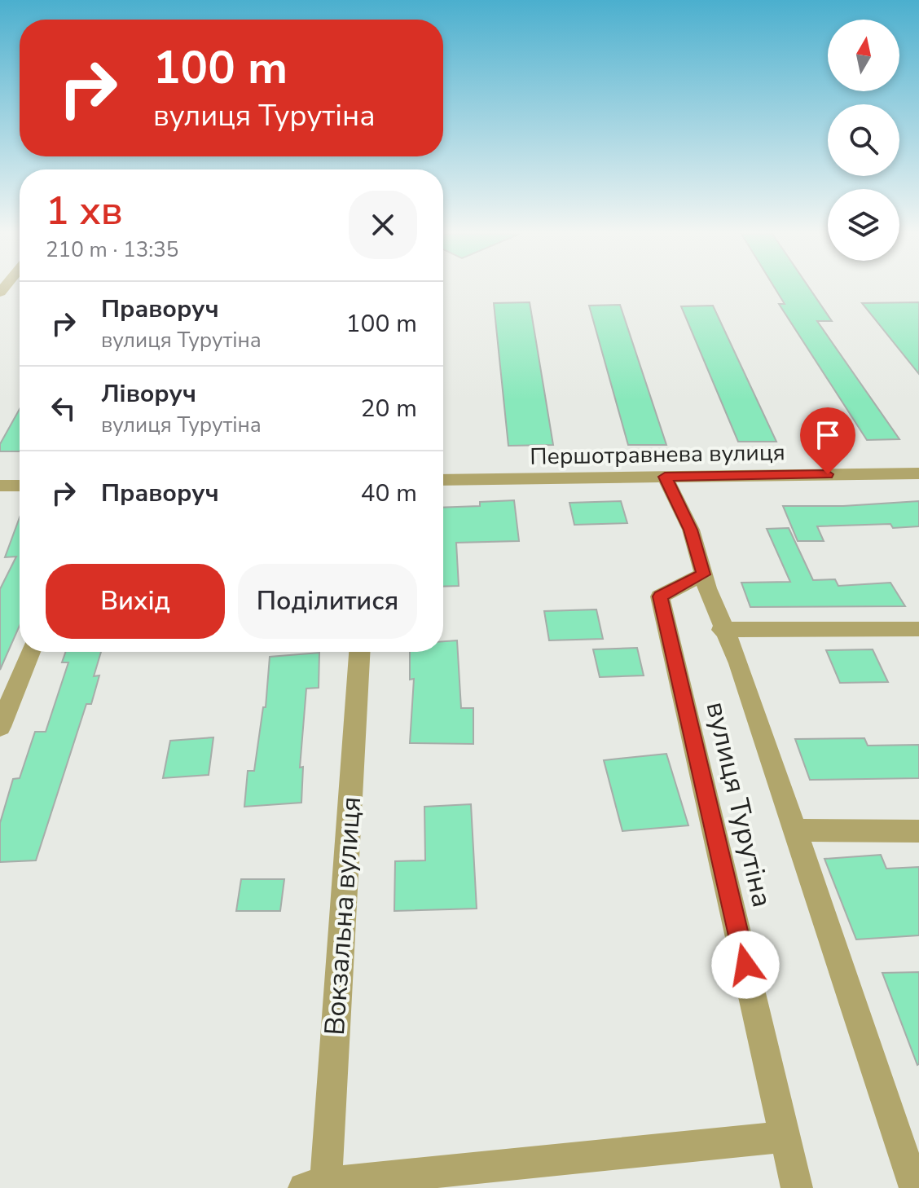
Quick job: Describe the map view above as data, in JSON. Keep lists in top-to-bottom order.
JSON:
{
  "streets": {
    "street": ["Першотравнева вулиця", "вулиця Турутіна", "Вокзальна вулиця"]
  },
  "crossings": [
    ["Першотравнева вулиця", "вулиця Турутіна"]
  ],
  "north": "top",
  "page": {
    "turn": ["100 m", "вулиця Турутіна"],
    "heading": ["1 хв", "210 m · 13:35"],
    "list": [
      {
        "name": "Праворуч",
        "note": "вулиця Турутіна",
        "value": "100 m"
      },
      {
        "name": "Ліворуч",
        "note": "вулиця Турутіна",
        "value": "20 m"
      },
      {
        "name": "Праворуч",
        "value": "40 m"
      }
    ],
    "buttons": ["Вихід", "Поділитися"]
  }
}
